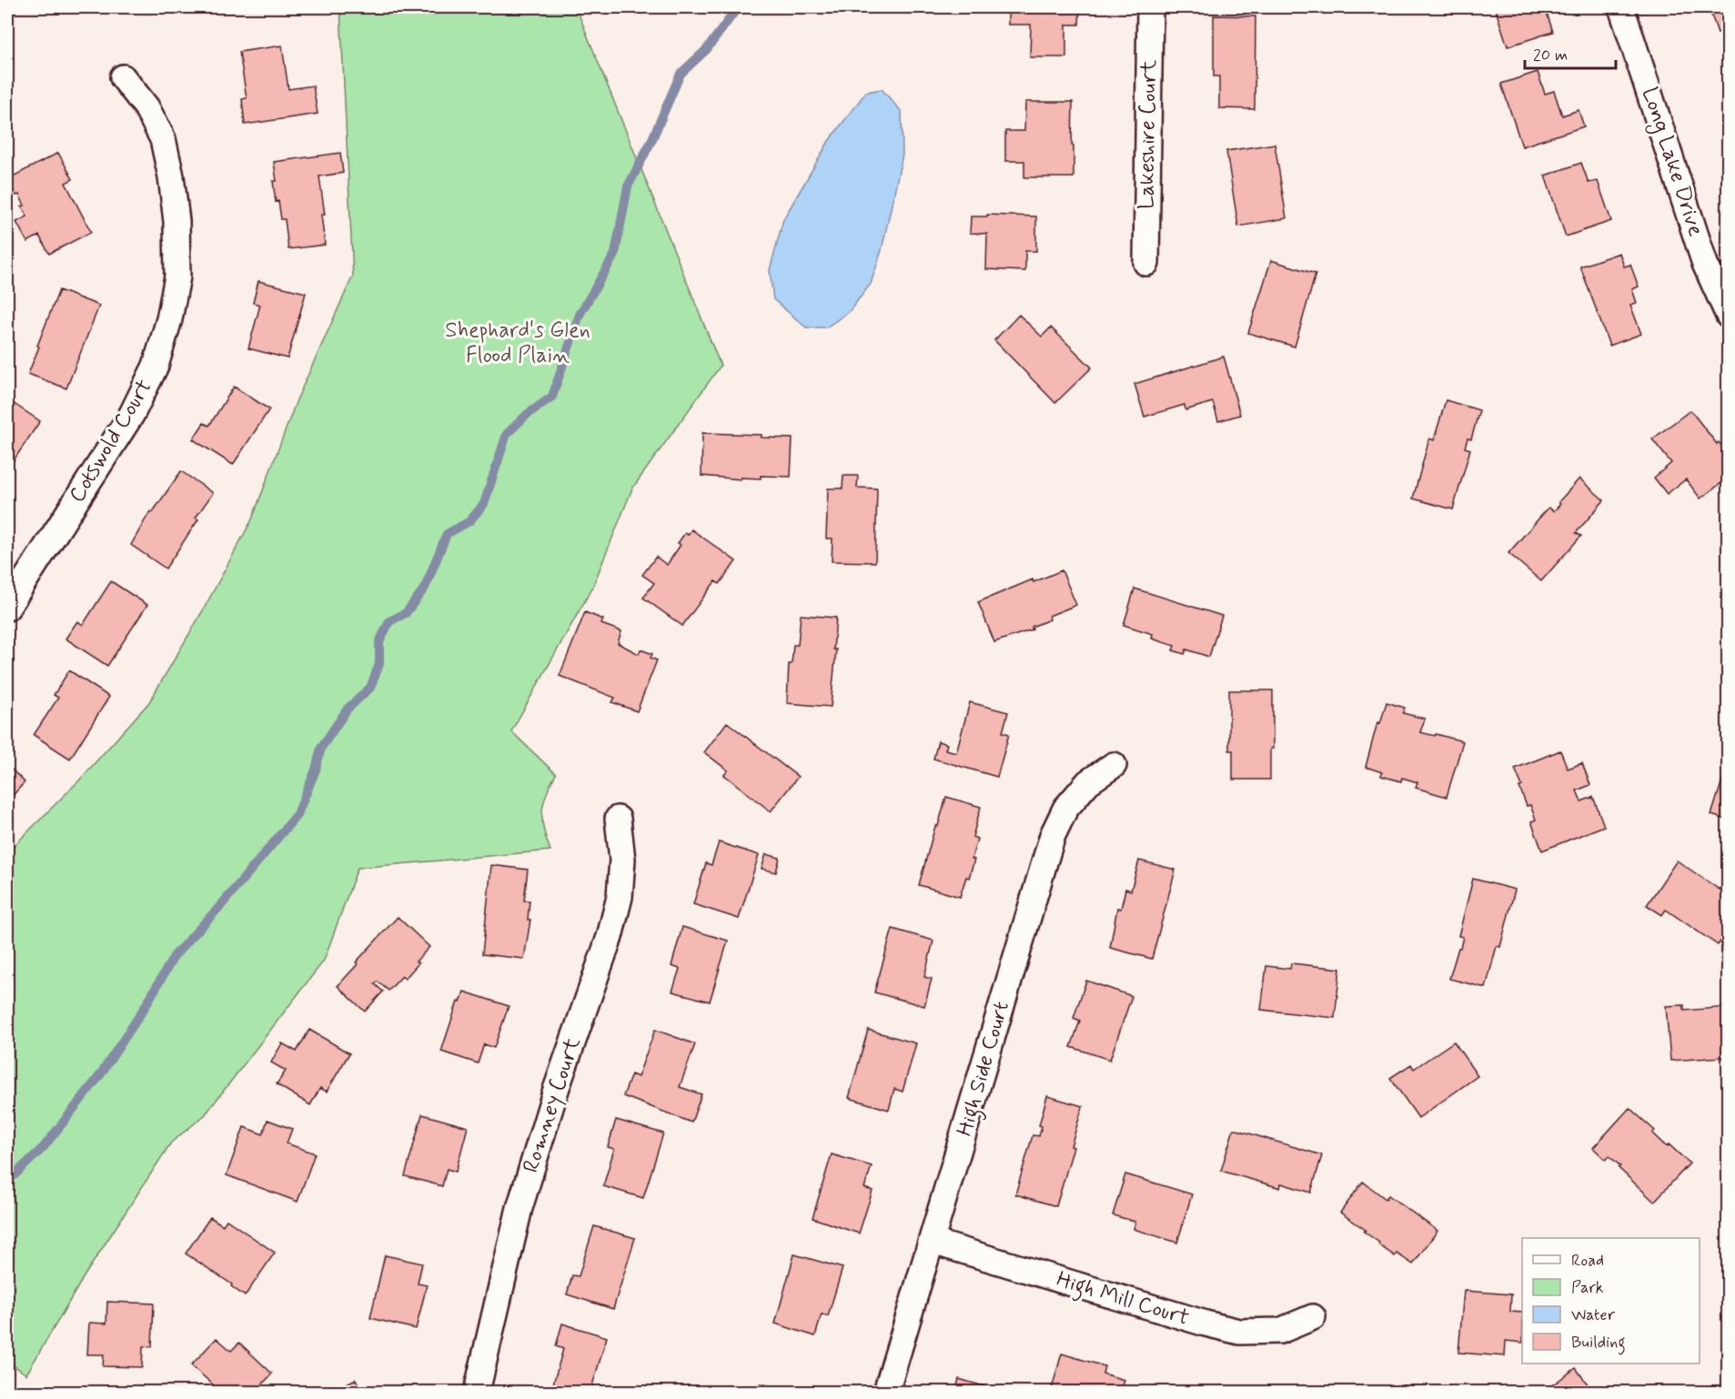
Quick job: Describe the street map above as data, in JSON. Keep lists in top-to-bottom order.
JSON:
{
  "streets": {
    "street": [
      "Lakeshire Court",
      "Long Lake Drive",
      "Cotswold Court",
      "High Side Court",
      "Romney Court",
      "High Mill Court"
    ]
  },
  "crossings": [
    ["High Side Court", "High Mill Court"]
  ],
  "parks": ["Shephard's Glen Flood Plain"],
  "legend": [
    "Road",
    "Park",
    "Water",
    "Building"
  ],
  "scale_bar": "20 m"
}
